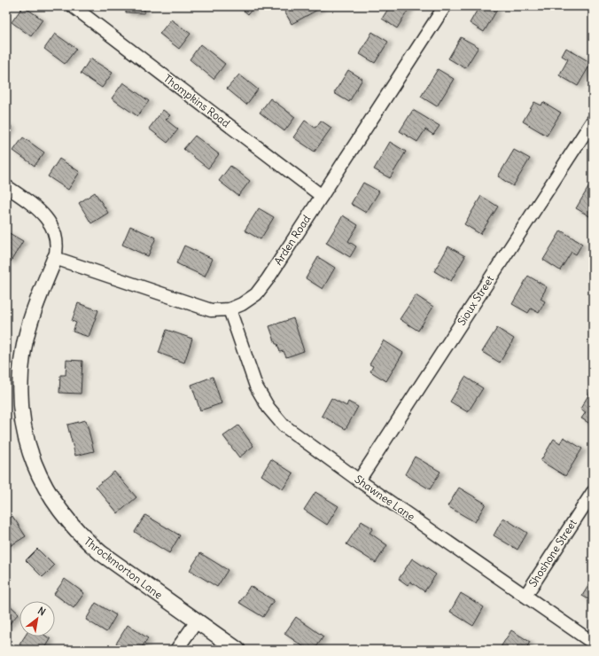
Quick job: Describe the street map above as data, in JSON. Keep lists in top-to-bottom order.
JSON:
{
  "streets": {
    "street": [
      "Thompkins Road",
      "Arden Road",
      "Sioux Street",
      "Shawnee Lane",
      "Shoshone Street",
      "Throckmorton Lane"
    ]
  },
  "crossings": [
    ["Thompkins Road", "Arden Road"],
    ["Arden Road", "Shawnee Lane"],
    ["Arden Road", "Throckmorton Lane"],
    ["Sioux Street", "Shawnee Lane"],
    ["Shawnee Lane", "Shoshone Street"]
  ],
  "north": "top right"
}
